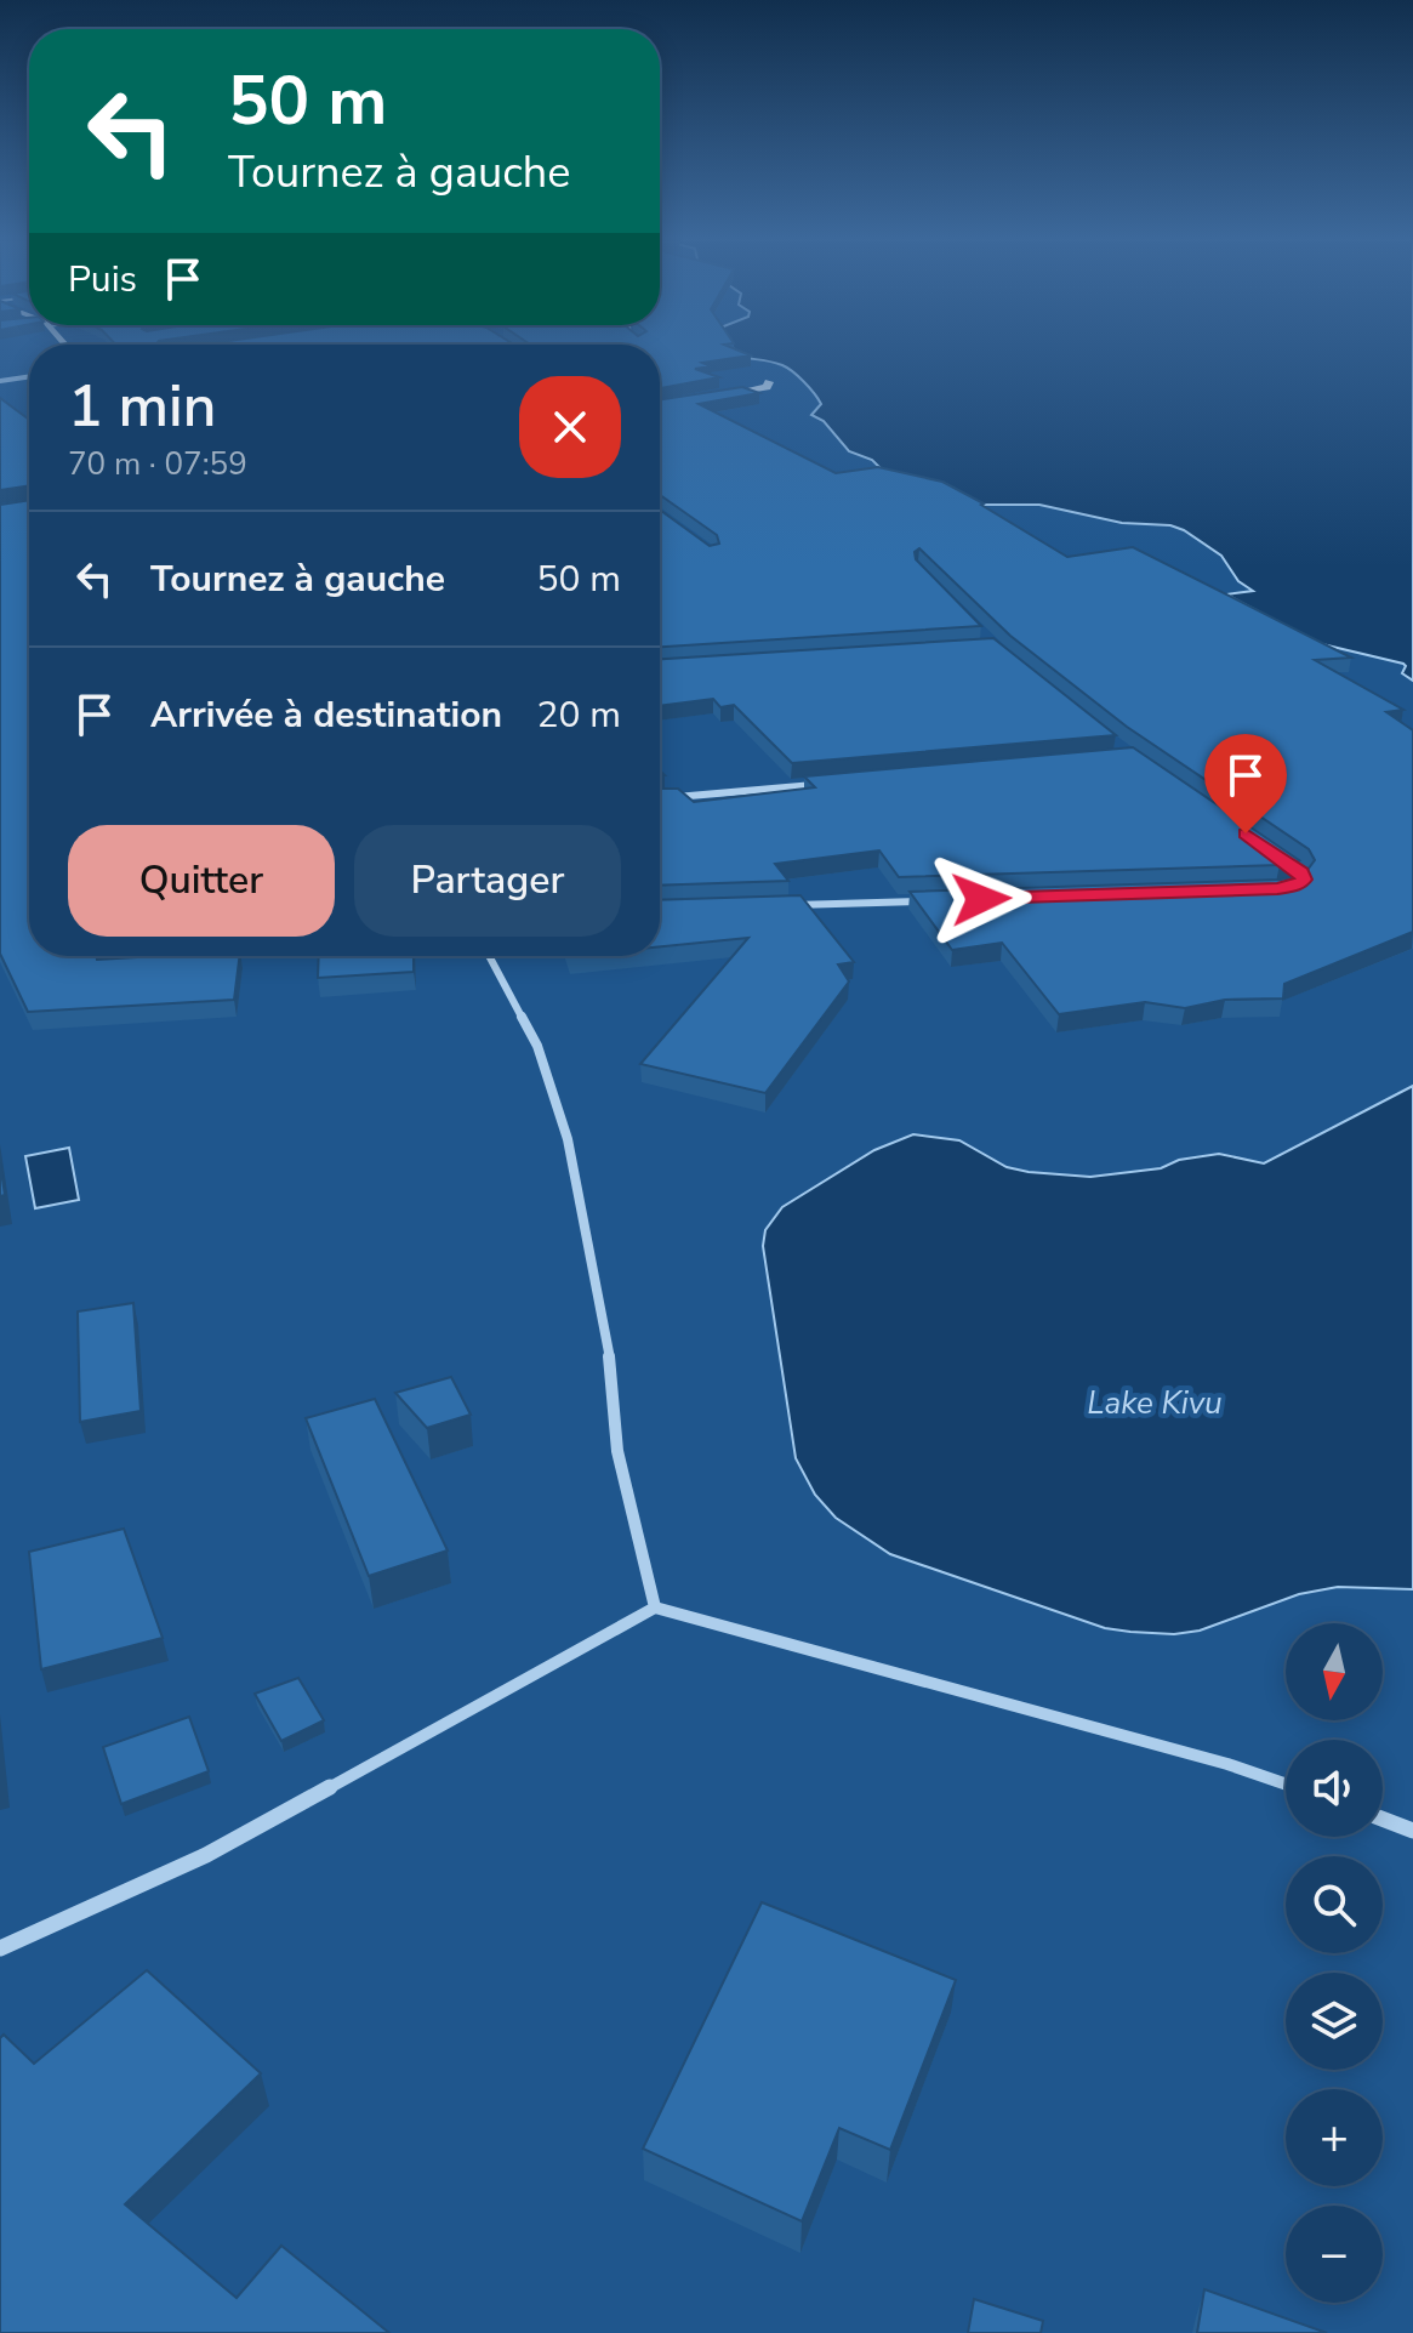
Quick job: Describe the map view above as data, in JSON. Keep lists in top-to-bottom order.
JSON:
{
  "water": ["Lake Kivu"],
  "north": "bottom",
  "page": {
    "turn": ["50 m", "Tournez à gauche"],
    "then": "Puis",
    "heading": ["1 min", "70 m · 07:59"],
    "list": [
      {
        "name": "Tournez à gauche",
        "value": "50 m"
      },
      {
        "name": "Arrivée à destination",
        "value": "20 m"
      }
    ],
    "buttons": ["Quitter", "Partager"],
    "map_buttons": ["+", "−"]
  }
}
